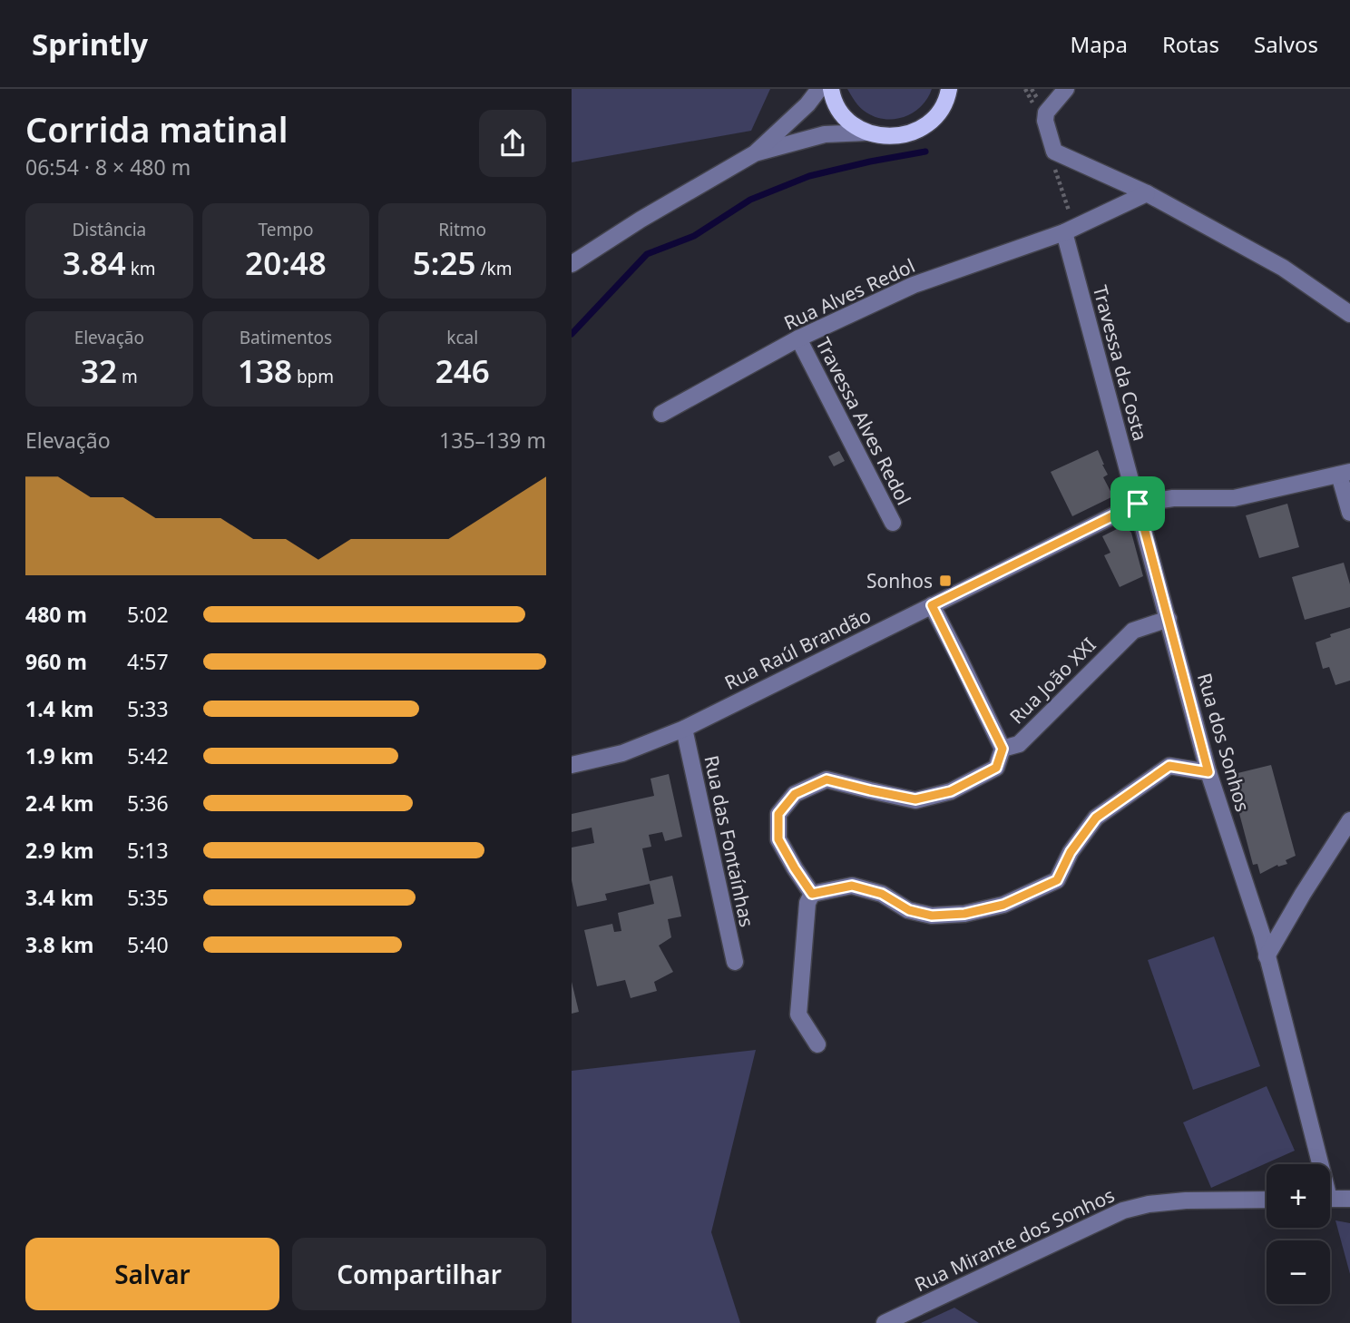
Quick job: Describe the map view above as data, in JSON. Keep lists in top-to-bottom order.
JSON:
{
  "streets": {
    "street": [
      "Rua Alves Redol",
      "Travessa da Costa",
      "Travessa Alves Redol",
      "Rua Raúl Brandão",
      "Rua João XXI",
      "Rua dos Sonhos",
      "Rua das Fontaínhas",
      "Rua Mirante dos Sonhos"
    ]
  },
  "crossings": [
    ["Rua Alves Redol", "Travessa da Costa"],
    ["Rua Alves Redol", "Travessa Alves Redol"],
    ["Travessa da Costa", "Rua Raúl Brandão"],
    ["Travessa da Costa", "Rua dos Sonhos"],
    ["Rua Raúl Brandão", "Rua dos Sonhos"],
    ["Rua Raúl Brandão", "Rua das Fontaínhas"],
    ["Rua João XXI", "Rua dos Sonhos"]
  ],
  "places": {
    "transit": ["Sonhos"]
  },
  "page": {
    "header": "Sprintly",
    "nav": ["Mapa", "Rotas", "Salvos"],
    "heading": ["Corrida matinal", "06:54 · 8 × 480 m"],
    "stats": [
      ["Distância", "3.84 km"],
      ["Tempo", "20:48"],
      ["Ritmo", "5:25 /km"],
      ["Elevação", "32 m"],
      ["Batimentos", "138 bpm"],
      ["kcal", "246"]
    ],
    "chart": ["Elevação", "135–139 m"],
    "list": [
      {
        "name": "480 m",
        "note": "5:02"
      },
      {
        "name": "960 m",
        "note": "4:57"
      },
      {
        "name": "1.4 km",
        "note": "5:33"
      },
      {
        "name": "1.9 km",
        "note": "5:42"
      },
      {
        "name": "2.4 km",
        "note": "5:36"
      },
      {
        "name": "2.9 km",
        "note": "5:13"
      },
      {
        "name": "3.4 km",
        "note": "5:35"
      },
      {
        "name": "3.8 km",
        "note": "5:40"
      }
    ],
    "map_buttons": ["+", "−"],
    "buttons": ["Salvar", "Compartilhar"]
  }
}
